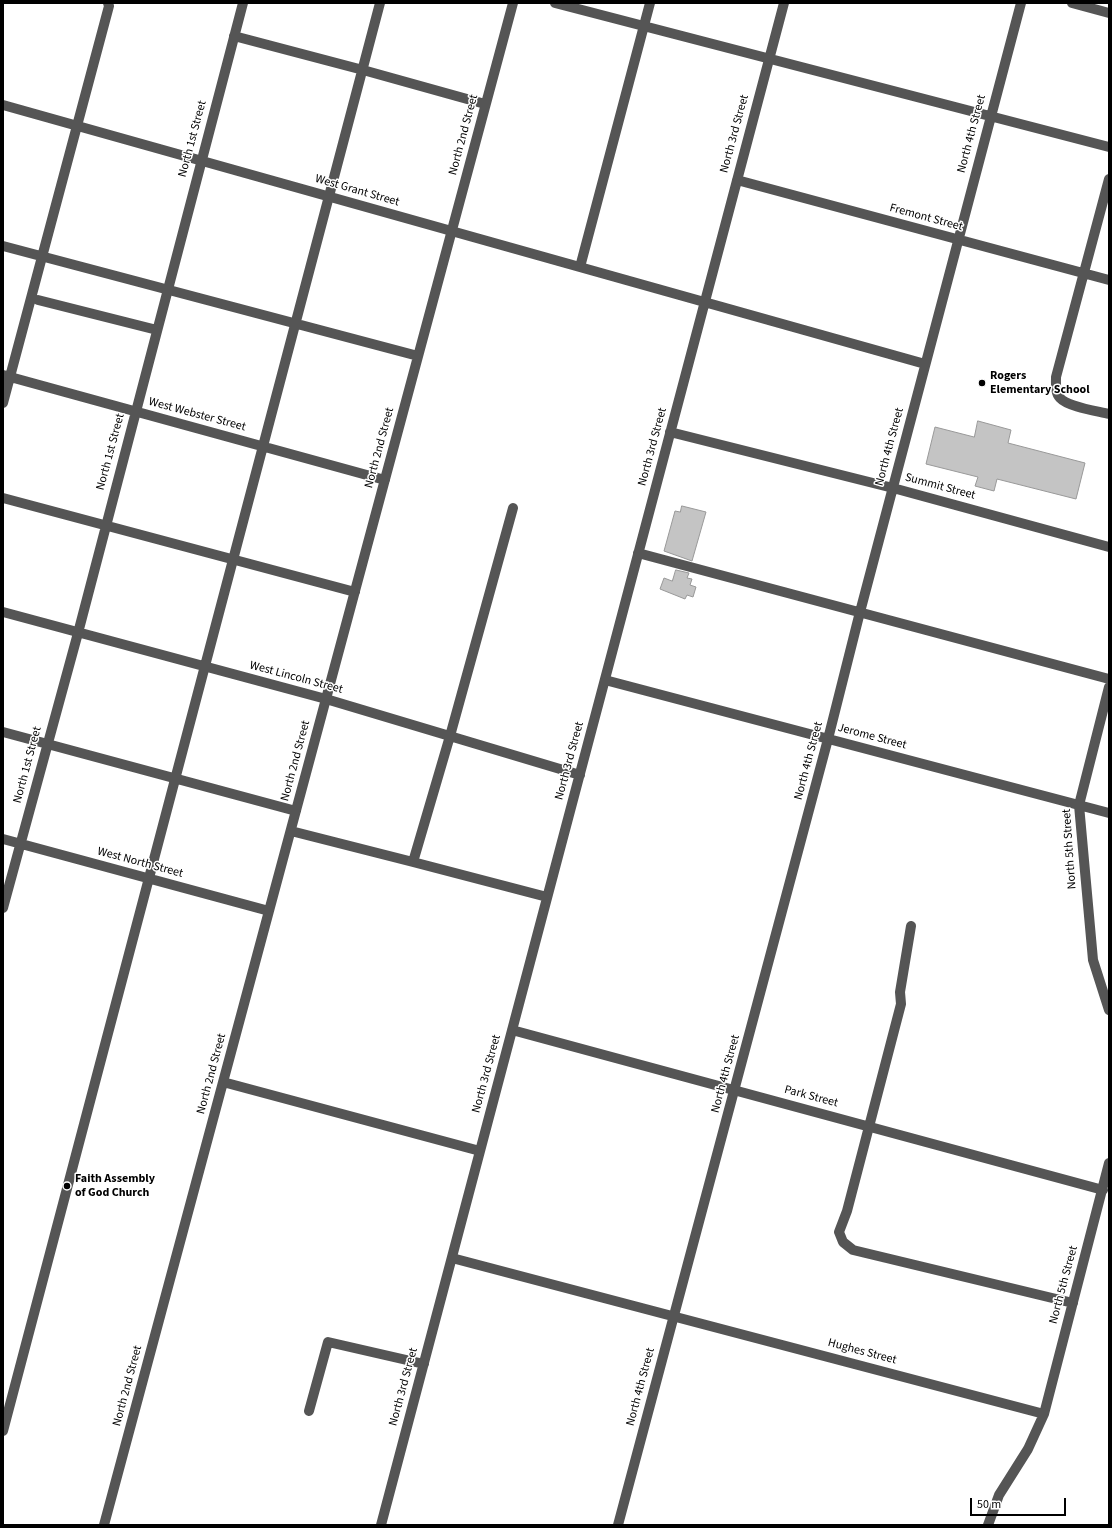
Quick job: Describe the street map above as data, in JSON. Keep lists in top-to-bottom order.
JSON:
{
  "streets": {
    "street": [
      "North 3rd Street",
      "North 4th Street",
      "North 2nd Street",
      "North 1st Street",
      "West Grant Street",
      "Fremont Street",
      "West Webster Street",
      "Summit Street",
      "West Lincoln Street",
      "Jerome Street",
      "North 5th Street",
      "West North Street",
      "Park Street",
      "Hughes Street"
    ]
  },
  "crossings": [
    ["North 3rd Street", "West Grant Street"],
    ["North 3rd Street", "Fremont Street"],
    ["North 3rd Street", "Summit Street"],
    ["North 3rd Street", "West Lincoln Street"],
    ["North 3rd Street", "Jerome Street"],
    ["North 3rd Street", "Park Street"],
    ["North 3rd Street", "Hughes Street"],
    ["North 4th Street", "West Grant Street"],
    ["North 4th Street", "Fremont Street"],
    ["North 4th Street", "Summit Street"],
    ["North 4th Street", "Jerome Street"],
    ["North 4th Street", "Park Street"],
    ["North 4th Street", "Hughes Street"],
    ["North 2nd Street", "West Grant Street"],
    ["North 2nd Street", "West Webster Street"],
    ["North 2nd Street", "West Lincoln Street"],
    ["North 2nd Street", "West North Street"],
    ["North 1st Street", "West Grant Street"],
    ["North 1st Street", "West Webster Street"],
    ["North 1st Street", "West Lincoln Street"],
    ["North 1st Street", "West North Street"],
    ["Jerome Street", "North 5th Street"],
    ["North 5th Street", "Park Street"],
    ["North 5th Street", "Hughes Street"]
  ],
  "places": ["Rogers Elementary School", "Faith Assembly of God Church"],
  "scale_bar": "50 m"
}
